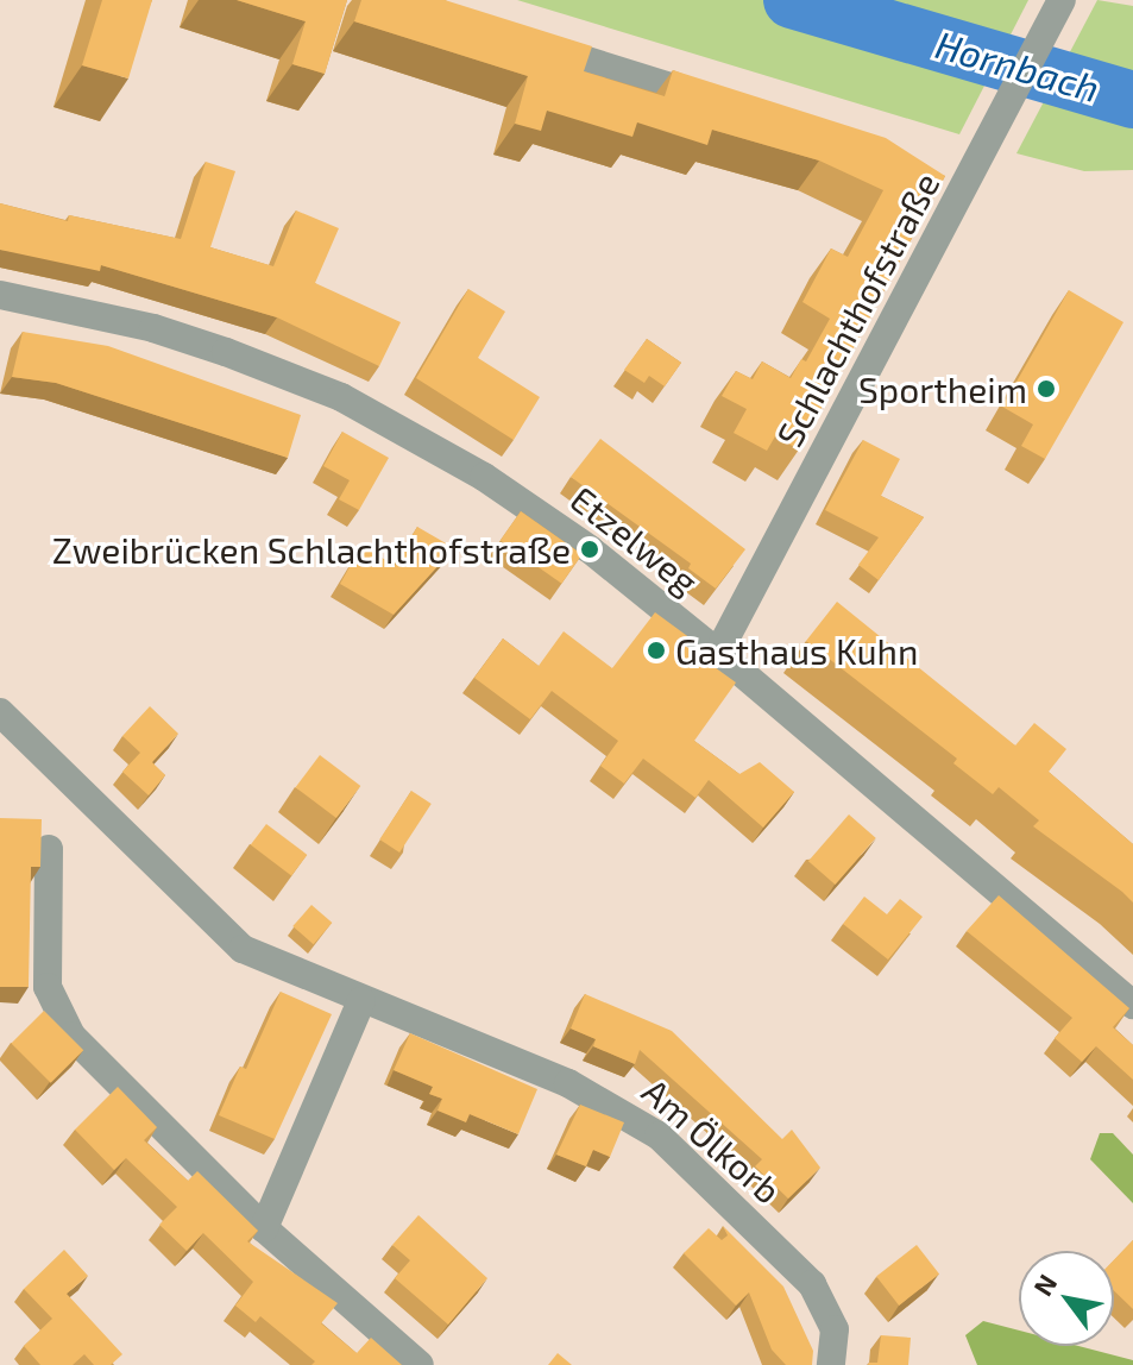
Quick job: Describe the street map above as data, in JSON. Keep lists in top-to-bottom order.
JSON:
{
  "streets": {
    "street": ["Schlachthofstraße", "Etzelweg", "Am Ölkorb"]
  },
  "crossings": [
    ["Schlachthofstraße", "Etzelweg"]
  ],
  "water": ["Hornbach"],
  "places": ["Sportheim", "Zweibrücken Schlachthofstraße", "Gasthaus Kuhn"],
  "north": "top left"
}
